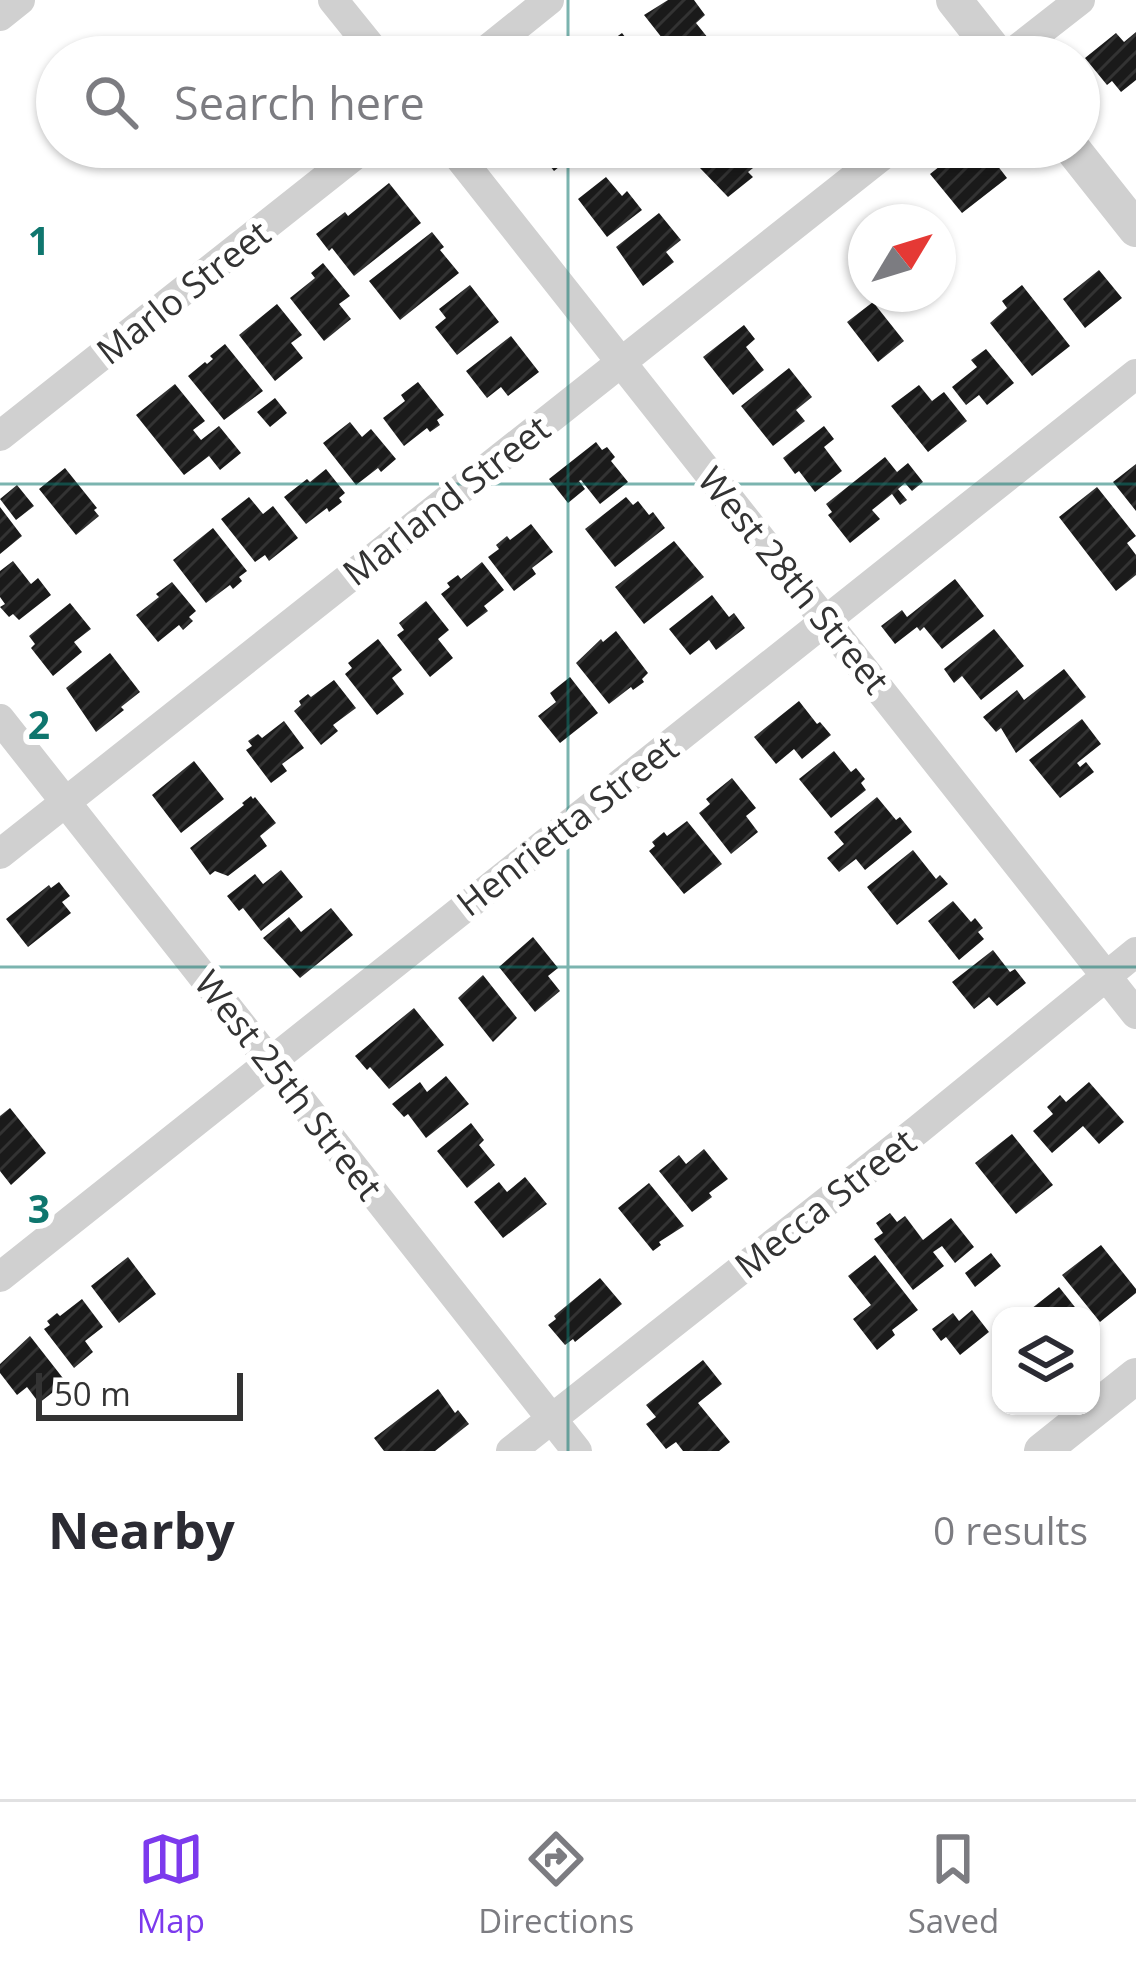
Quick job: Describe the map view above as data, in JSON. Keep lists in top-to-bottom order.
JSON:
{
  "streets": {
    "street": [
      "Marlo Street",
      "Marland Street",
      "West 28th Street",
      "Henrietta Street",
      "West 25th Street",
      "Mecca Street"
    ]
  },
  "crossings": [
    ["Marland Street", "West 28th Street"],
    ["Marland Street", "West 25th Street"],
    ["West 28th Street", "Henrietta Street"],
    ["West 28th Street", "Mecca Street"],
    ["Henrietta Street", "West 25th Street"],
    ["West 25th Street", "Mecca Street"]
  ],
  "scale_bar": "50 m",
  "north": "top right",
  "page": {
    "search": "Search here",
    "scale": "50 m",
    "heading": ["Nearby", "0 results"],
    "nav": ["Map", "Directions", "Saved"]
  },
  "grid": {
    "rows": ["1", "2", "3"]
  }
}
